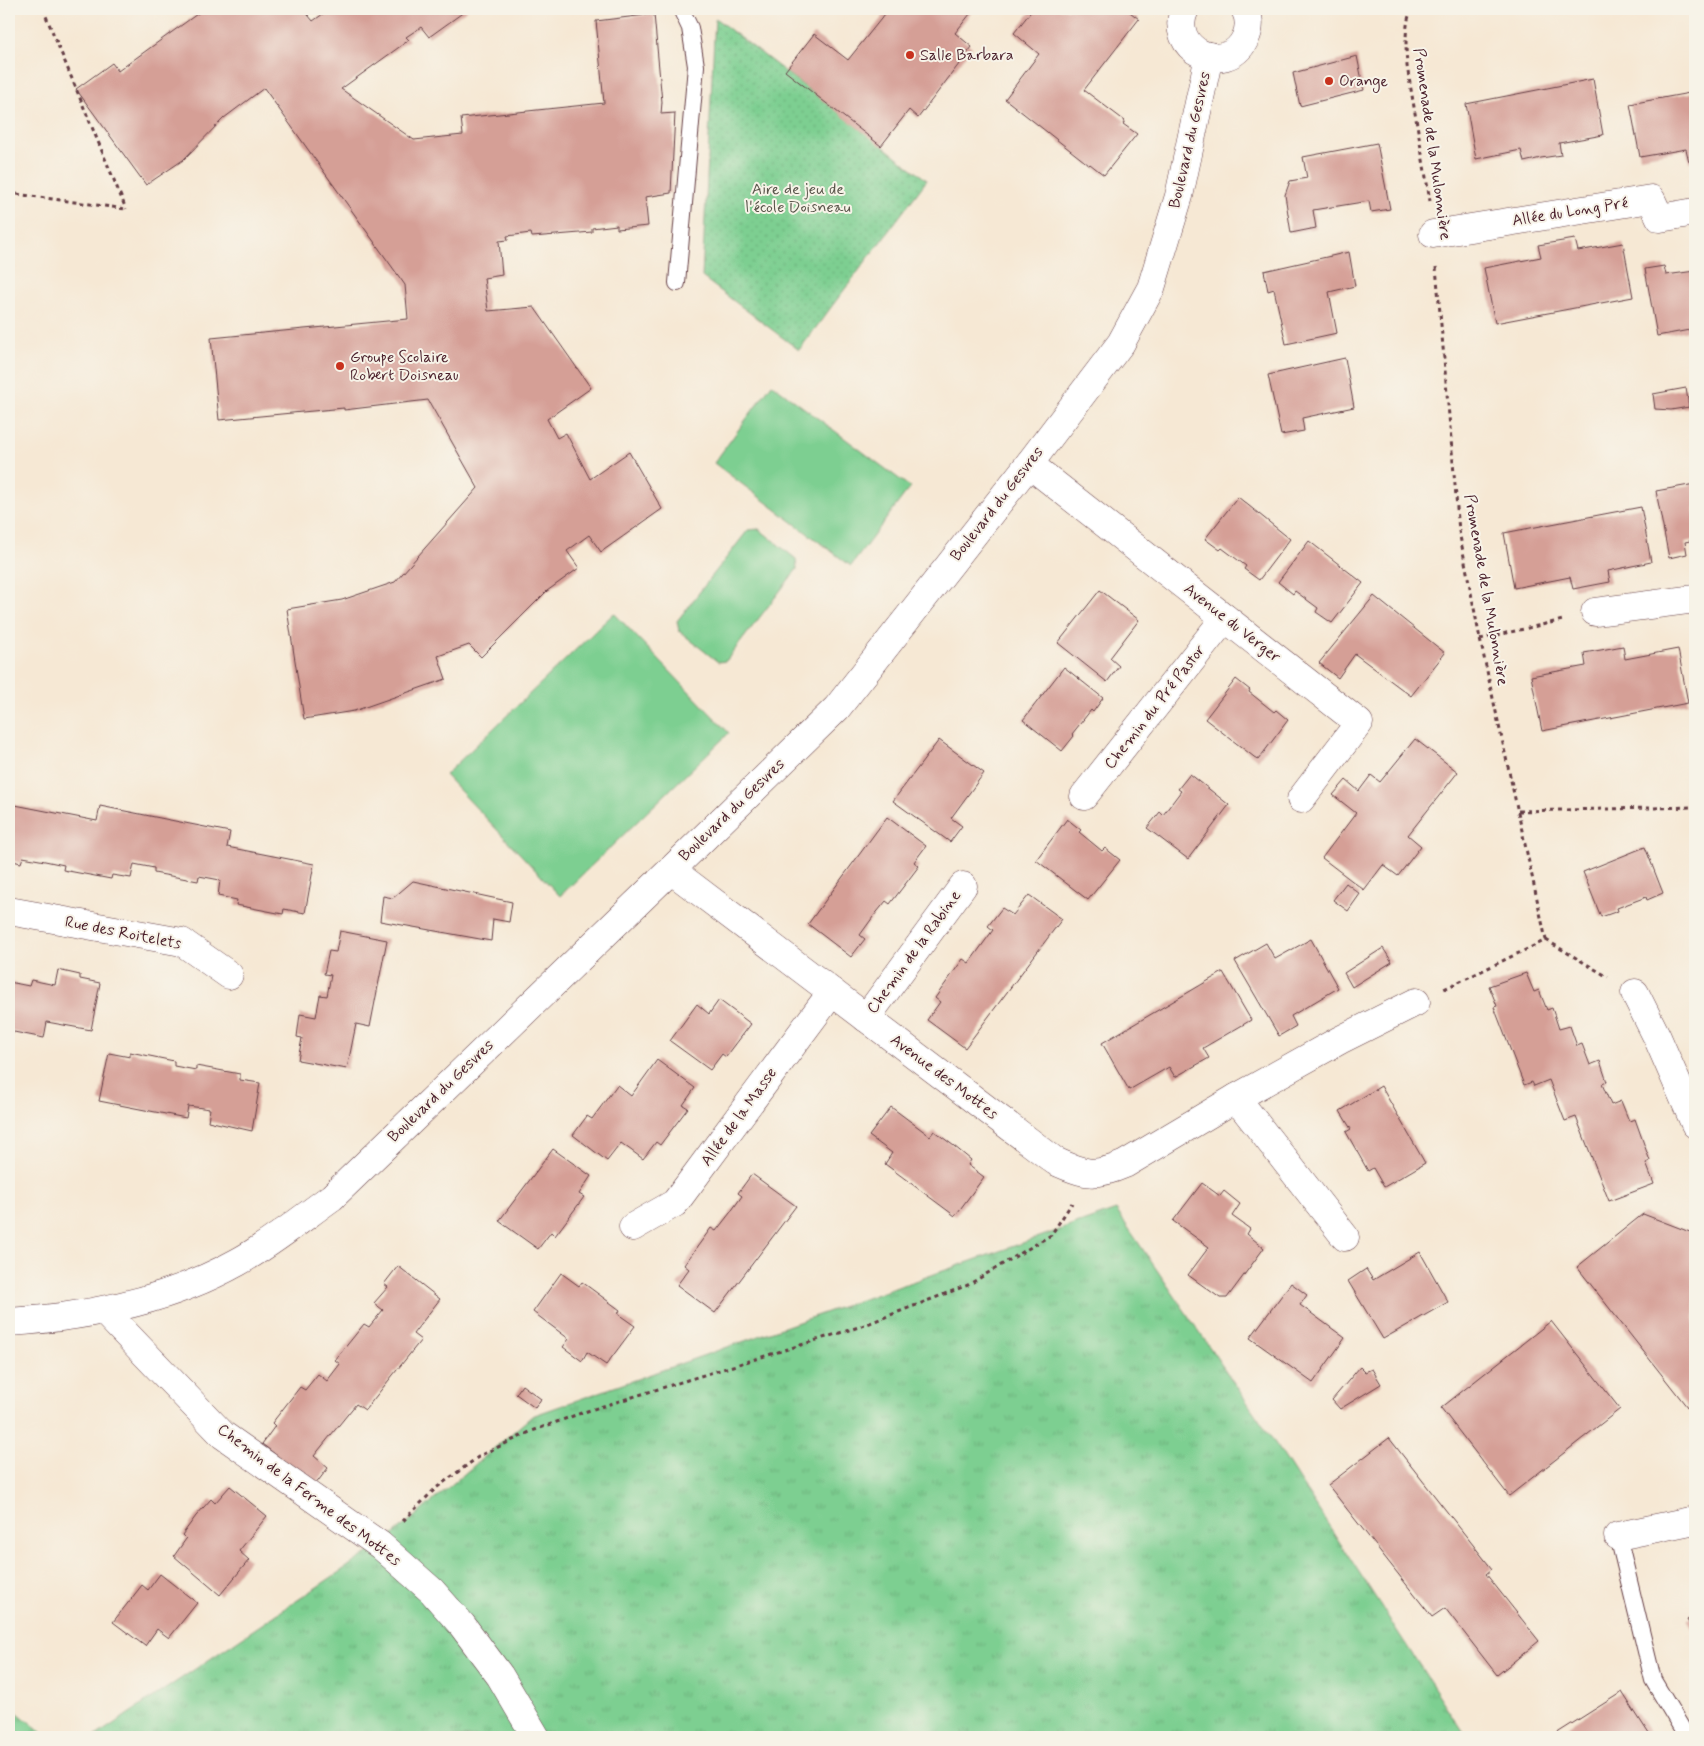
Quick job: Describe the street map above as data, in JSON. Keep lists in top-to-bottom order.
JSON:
{
  "streets": {
    "street": [
      "Boulevard du Gesvres",
      "Allée du Long Pré",
      "Avenue du Verger",
      "Chemin du Pré Pastor",
      "Rue des Roitelets",
      "Chemin de la Rabine",
      "Avenue des Mottes",
      "Allée de la Masse",
      "Chemin de la Ferme des Mottes"
    ],
    "path": ["Promenade de la Mulonnière"]
  },
  "crossings": [
    ["Boulevard du Gesvres", "Avenue du Verger"],
    ["Boulevard du Gesvres", "Avenue des Mottes"],
    ["Boulevard du Gesvres", "Chemin de la Ferme des Mottes"],
    ["Promenade de la Mulonnière", "Allée du Long Pré"],
    ["Avenue du Verger", "Chemin du Pré Pastor"],
    ["Chemin de la Rabine", "Avenue des Mottes"],
    ["Avenue des Mottes", "Allée de la Masse"]
  ],
  "parks": ["Aire de jeu de l'école Doisneau"],
  "places": ["Salle Barbara", "Orange", "Groupe Scolaire Robert Doisneau"]
}
